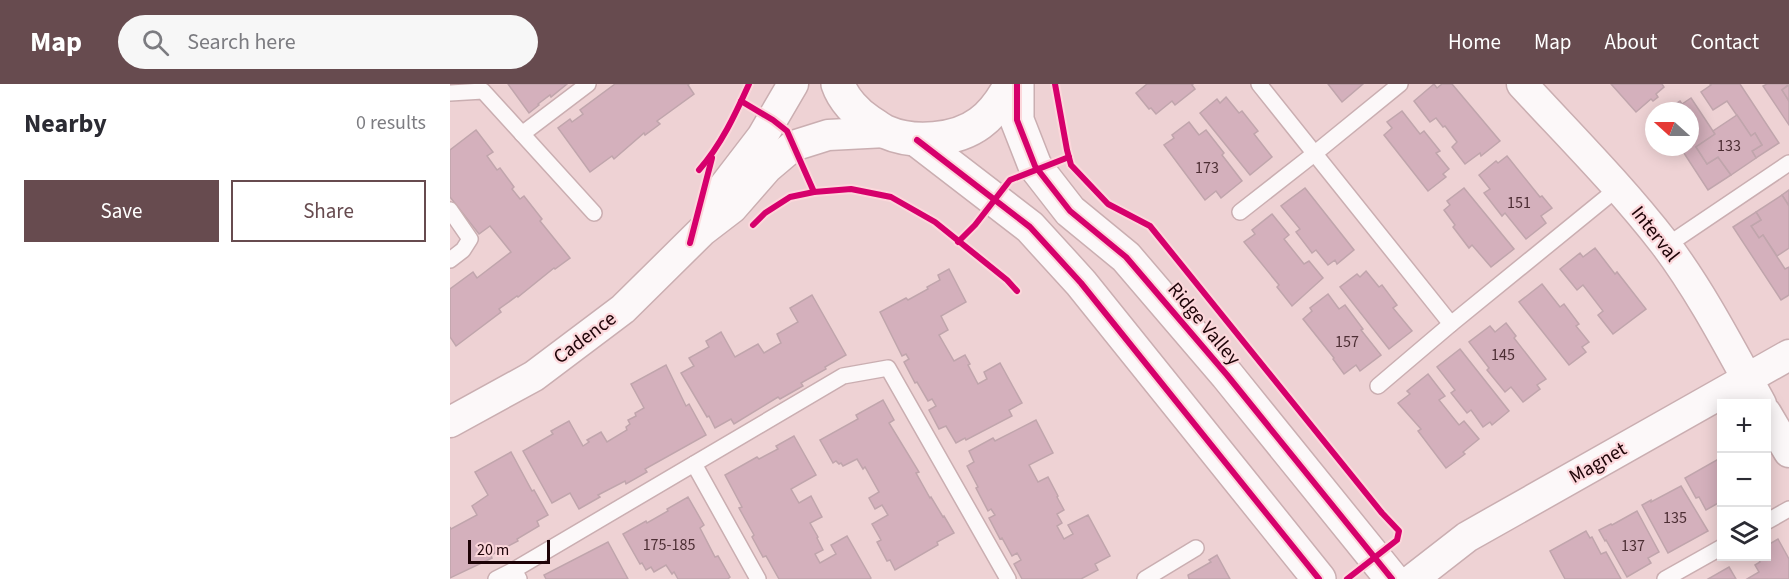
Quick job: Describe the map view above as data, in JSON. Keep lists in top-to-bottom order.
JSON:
{
  "streets": {
    "main road": ["Ridge Valley"],
    "street": ["Interval", "Cadence", "Magnet"]
  },
  "crossings": [
    ["Interval", "Magnet"]
  ],
  "house_numbers": [
    "133",
    "173",
    "151",
    "157",
    "145",
    "135",
    "175-185",
    "137"
  ],
  "scale_bar": "20 m",
  "north": "left",
  "page": {
    "header": "Map",
    "search": "Search here",
    "nav": [
      "Home",
      "Map",
      "About",
      "Contact"
    ],
    "heading": ["Nearby", "0 results"],
    "buttons": ["Save", "Share"],
    "map_buttons": ["+", "−"],
    "scale": "20 m"
  }
}
